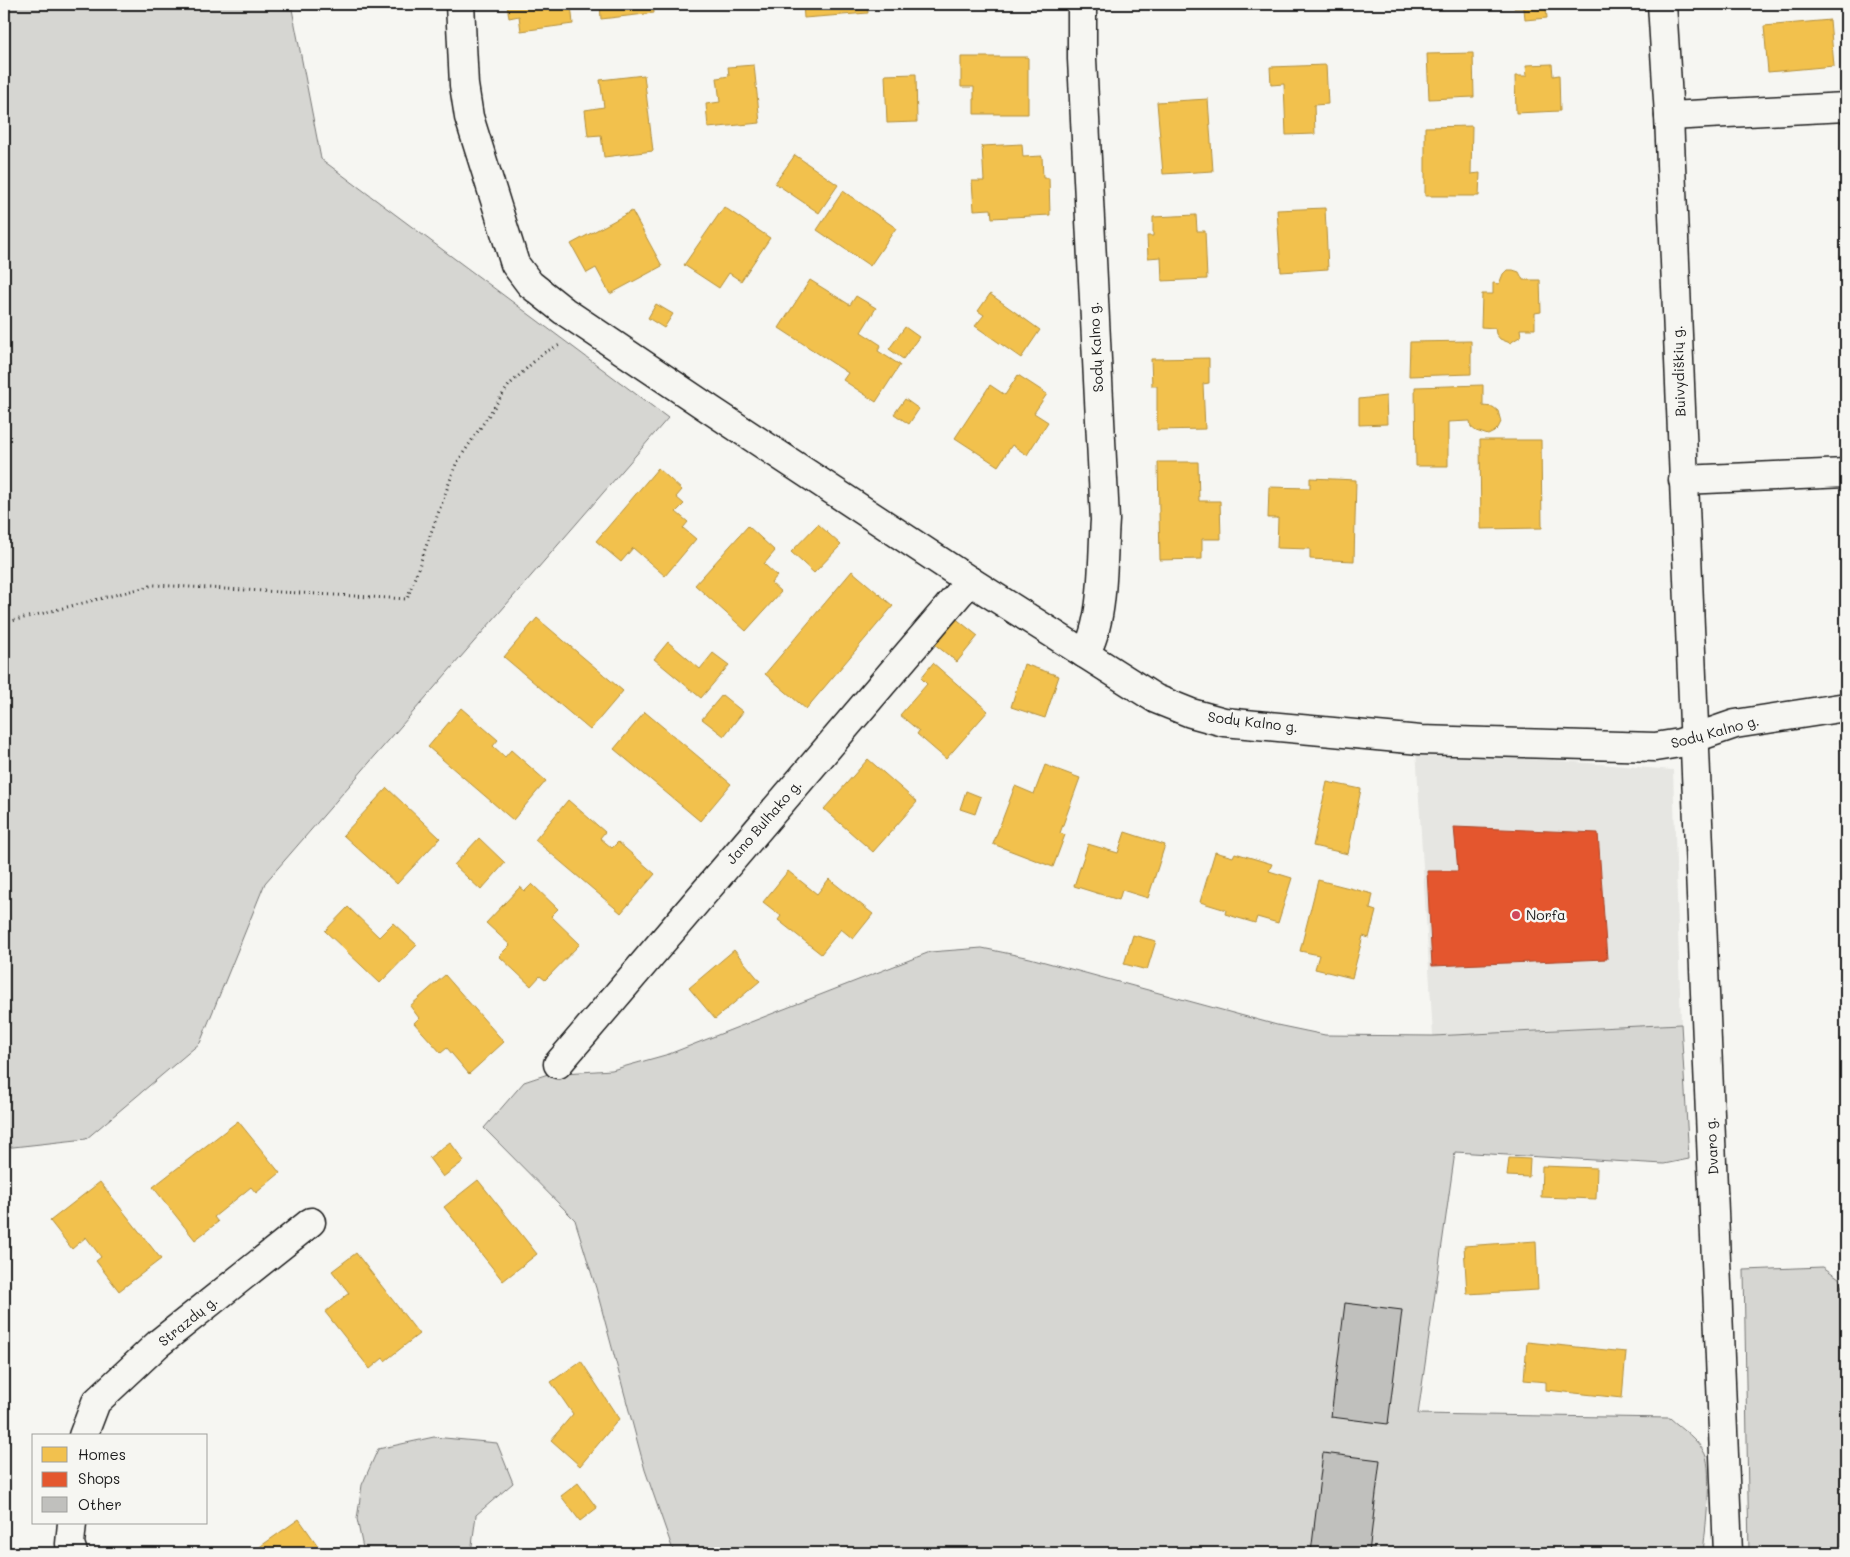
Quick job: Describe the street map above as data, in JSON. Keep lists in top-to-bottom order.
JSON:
{
  "streets": {
    "street": [
      "Sodų Kalno g.",
      "Buivydiškių g.",
      "Jano Bulhako g.",
      "Dvaro g.",
      "Strazdų g."
    ]
  },
  "crossings": [
    ["Sodų Kalno g.", "Buivydiškių g."],
    ["Sodų Kalno g.", "Dvaro g."],
    ["Buivydiškių g.", "Dvaro g."]
  ],
  "places": ["Norfa"],
  "legend": ["Homes", "Shops", "Other"]
}
